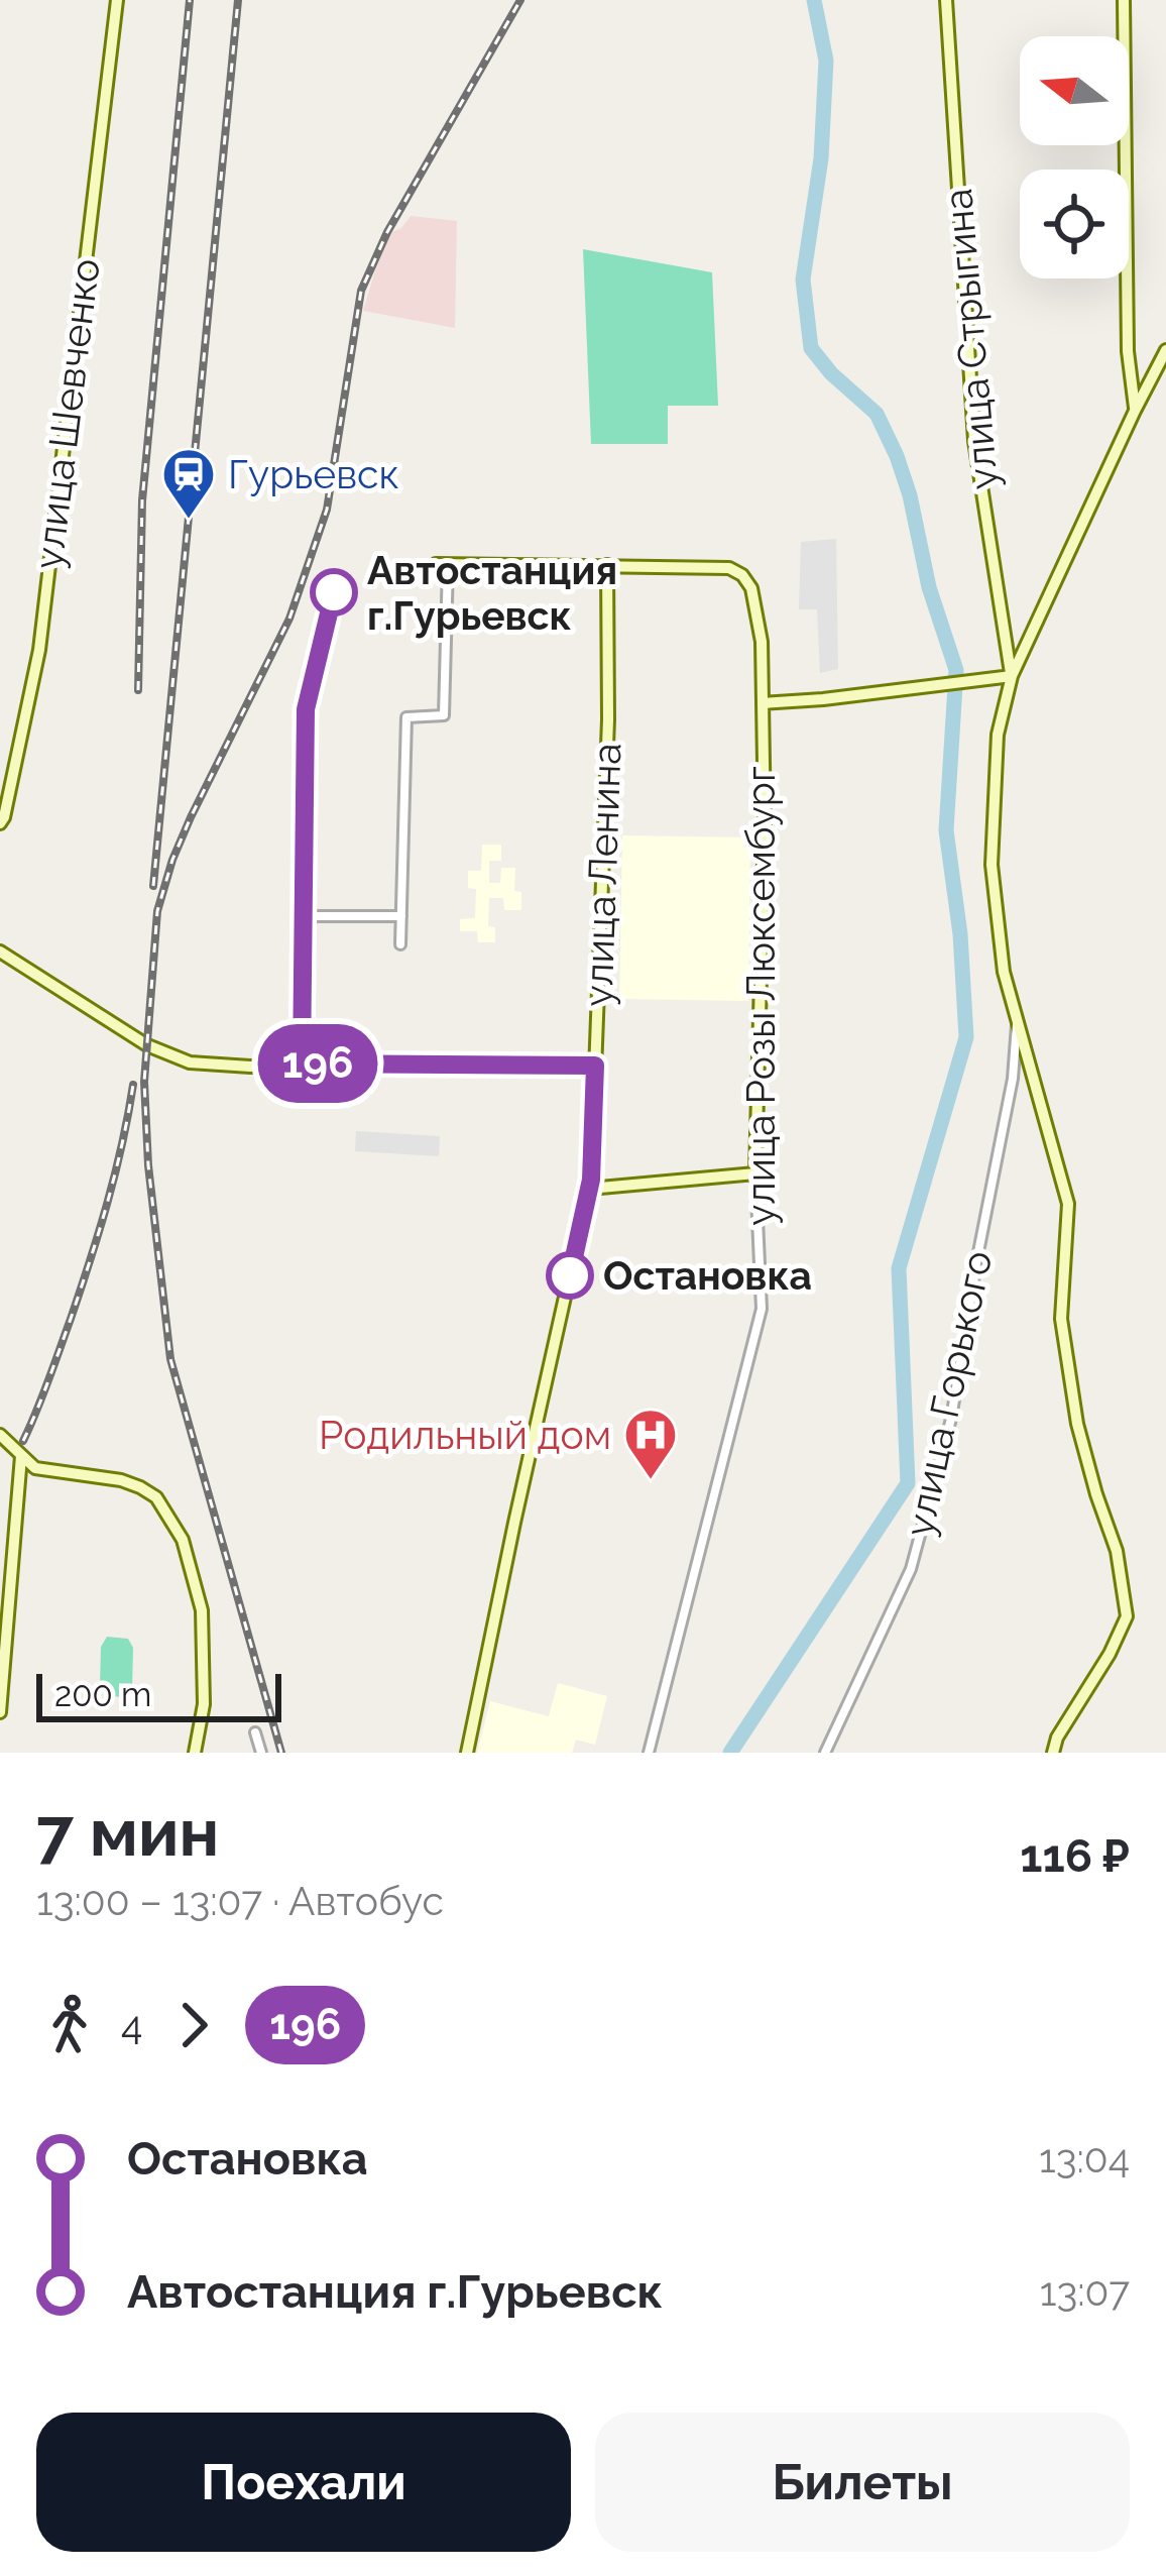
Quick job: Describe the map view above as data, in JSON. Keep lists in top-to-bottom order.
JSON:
{
  "streets": {
    "street": [
      "улица Стрыгина",
      "улица Шевченко",
      "улица Ленина",
      "улица Розы Люксембург",
      "улица Горького"
    ]
  },
  "crossings": [
    ["улица Ленина", "улица Розы Люксембург"]
  ],
  "places": {
    "station": ["Гурьевск"],
    "other": ["Автостанция г.Гурьевск", "Остановка"],
    "hospital": ["Родильный дом"]
  },
  "lines": ["bus line 196"],
  "scale_bar": "200 m",
  "north": "left",
  "page": {
    "on_map": "196",
    "scale": "200 m",
    "heading": ["7 мин", "13:00 – 13:07 · Автобус", "116 ₽"],
    "legs": ["4", "196"],
    "list": [
      {
        "name": "Остановка",
        "value": "13:04"
      },
      {
        "name": "Автостанция г.Гурьевск",
        "value": "13:07"
      }
    ],
    "buttons": ["Поехали", "Билеты"]
  }
}
